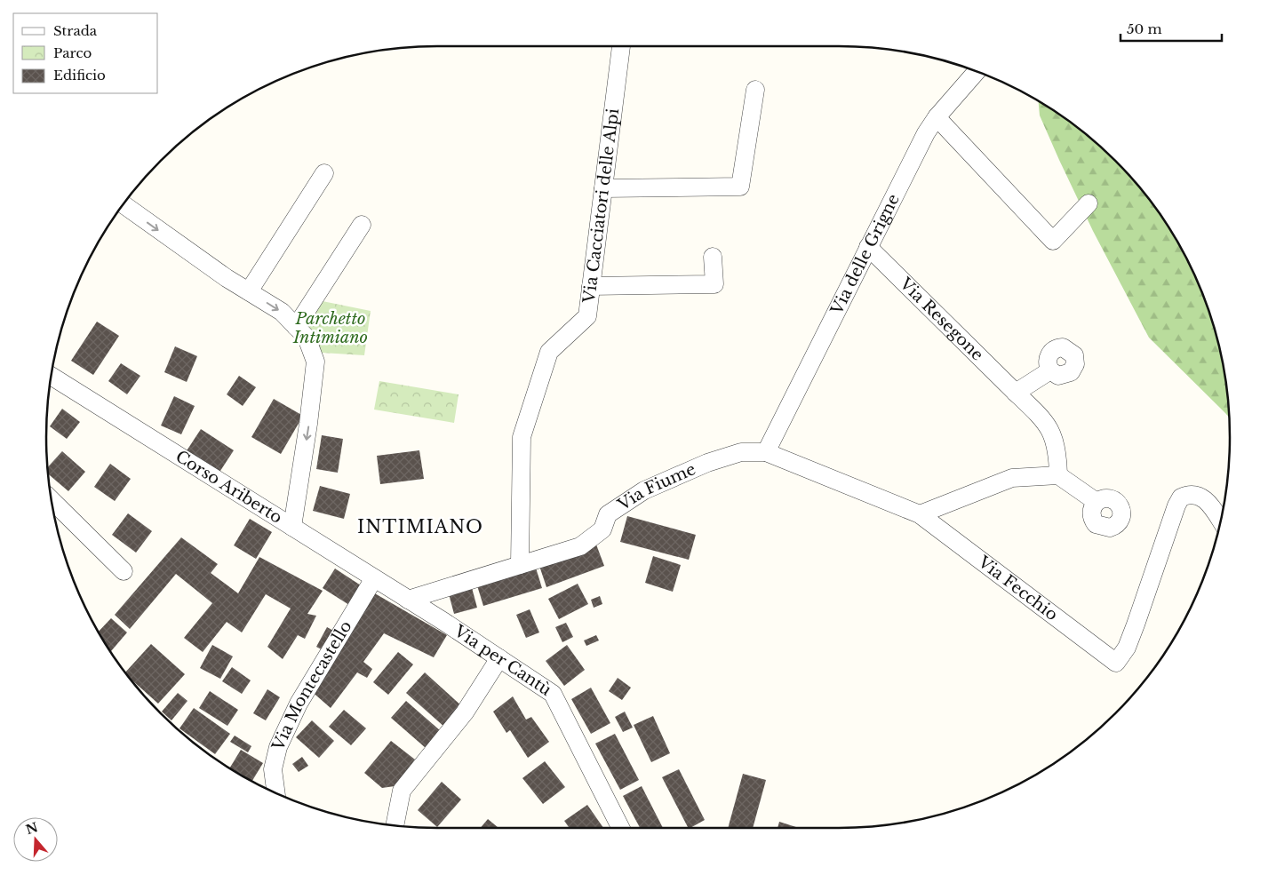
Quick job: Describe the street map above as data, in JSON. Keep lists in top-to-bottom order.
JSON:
{
  "streets": {
    "street": [
      "Via Cacciatori delle Alpi",
      "Via delle Grigne",
      "Via Resegone",
      "Corso Ariberto",
      "Via Fiume",
      "Via Fecchio",
      "Via per Cantù",
      "Via Montecastello"
    ]
  },
  "crossings": [
    ["Via Cacciatori delle Alpi", "Via Fiume"],
    ["Via delle Grigne", "Via Resegone"],
    ["Via delle Grigne", "Via Fiume"],
    ["Corso Ariberto", "Via Fiume"],
    ["Corso Ariberto", "Via per Cantù"],
    ["Corso Ariberto", "Via Montecastello"],
    ["Via Fiume", "Via Fecchio"],
    ["Via Fiume", "Via per Cantù"]
  ],
  "districts": ["INTIMIANO"],
  "parks": ["Parchetto Intimiano"],
  "legend": ["Strada", "Parco", "Edificio"],
  "scale_bar": "50 m",
  "north": "top"
}
